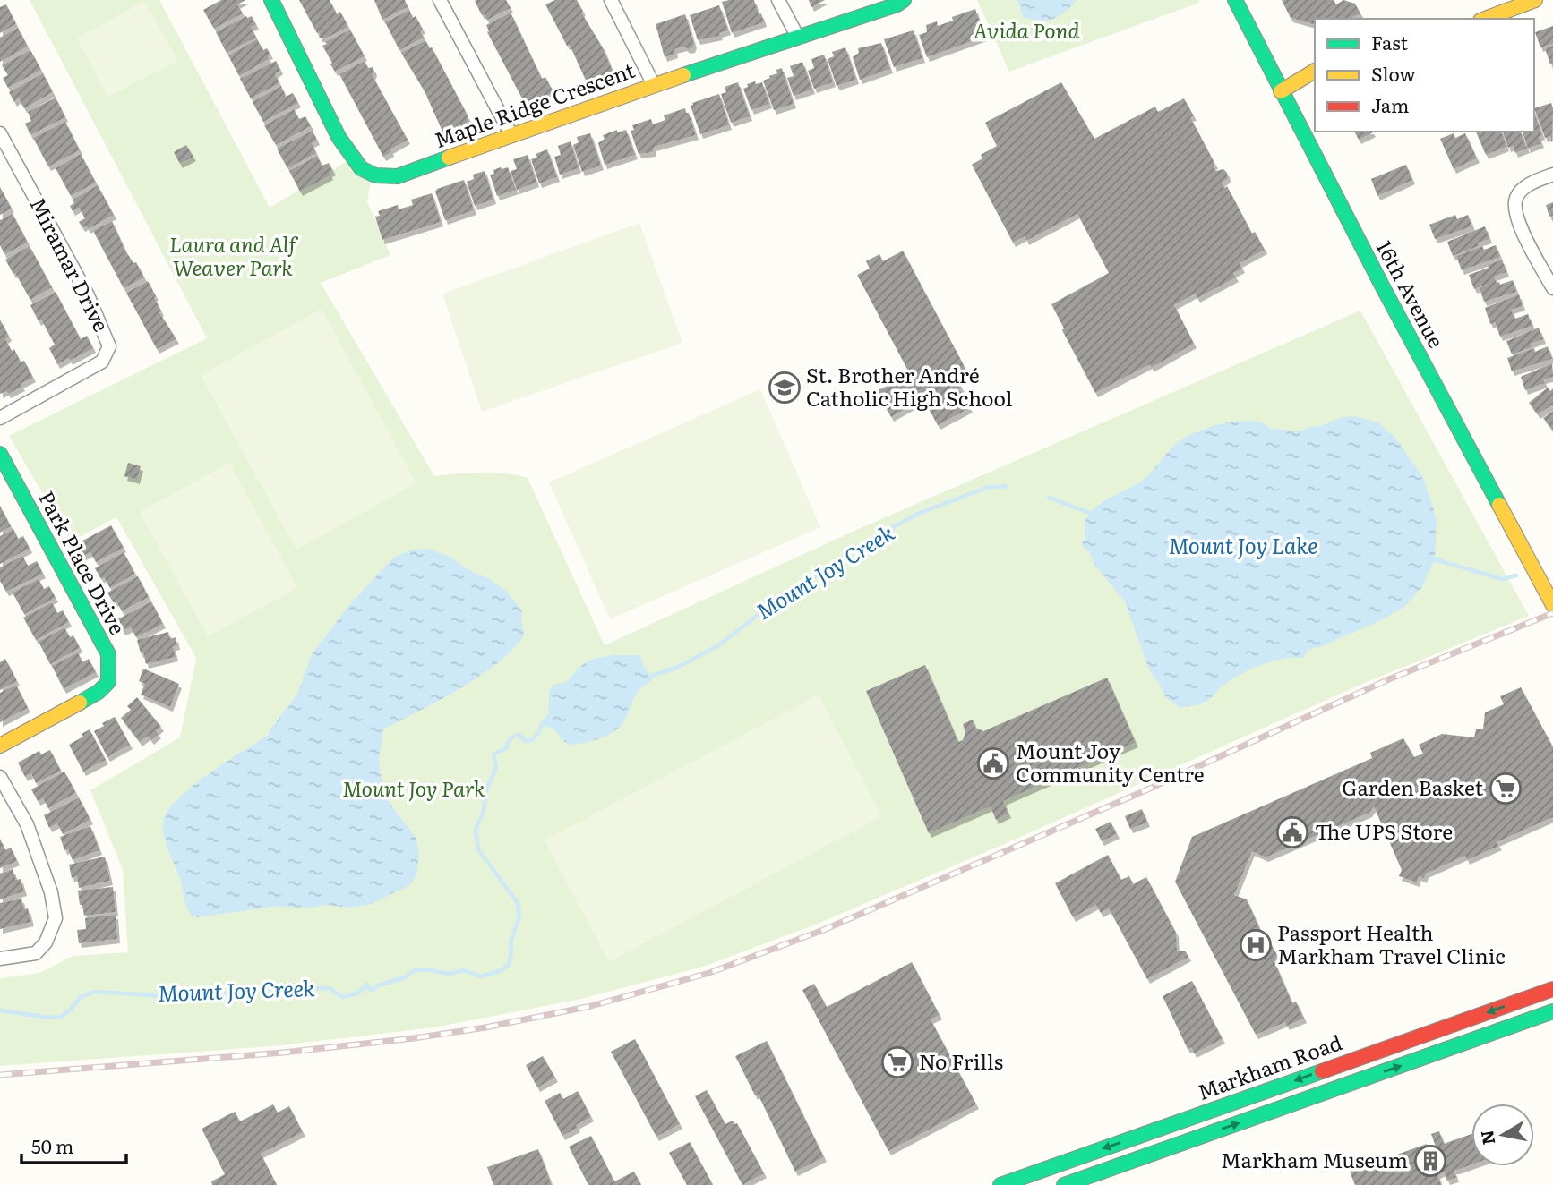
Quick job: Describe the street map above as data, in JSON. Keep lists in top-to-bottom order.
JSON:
{
  "streets": {
    "main road": [
      "Maple Ridge Crescent",
      "16th Avenue",
      "Park Place Drive",
      "Markham Road"
    ],
    "street": ["Miramar Drive"]
  },
  "water": ["Mount Joy Lake", "Mount Joy Creek"],
  "parks": ["Avida Pond", "Laura and Alf Weaver Park", "Mount Joy Park"],
  "places": {
    "school or university": ["St. Brother André Catholic High School"],
    "public building": ["Mount Joy Community Centre", "The UPS Store"],
    "supermarket": ["Garden Basket", "No Frills"],
    "hospital": ["Passport Health Markham Travel Clinic"],
    "building": ["Markham Museum"]
  },
  "legend": ["Fast", "Slow", "Jam"],
  "scale_bar": "50 m",
  "north": "left"
}
